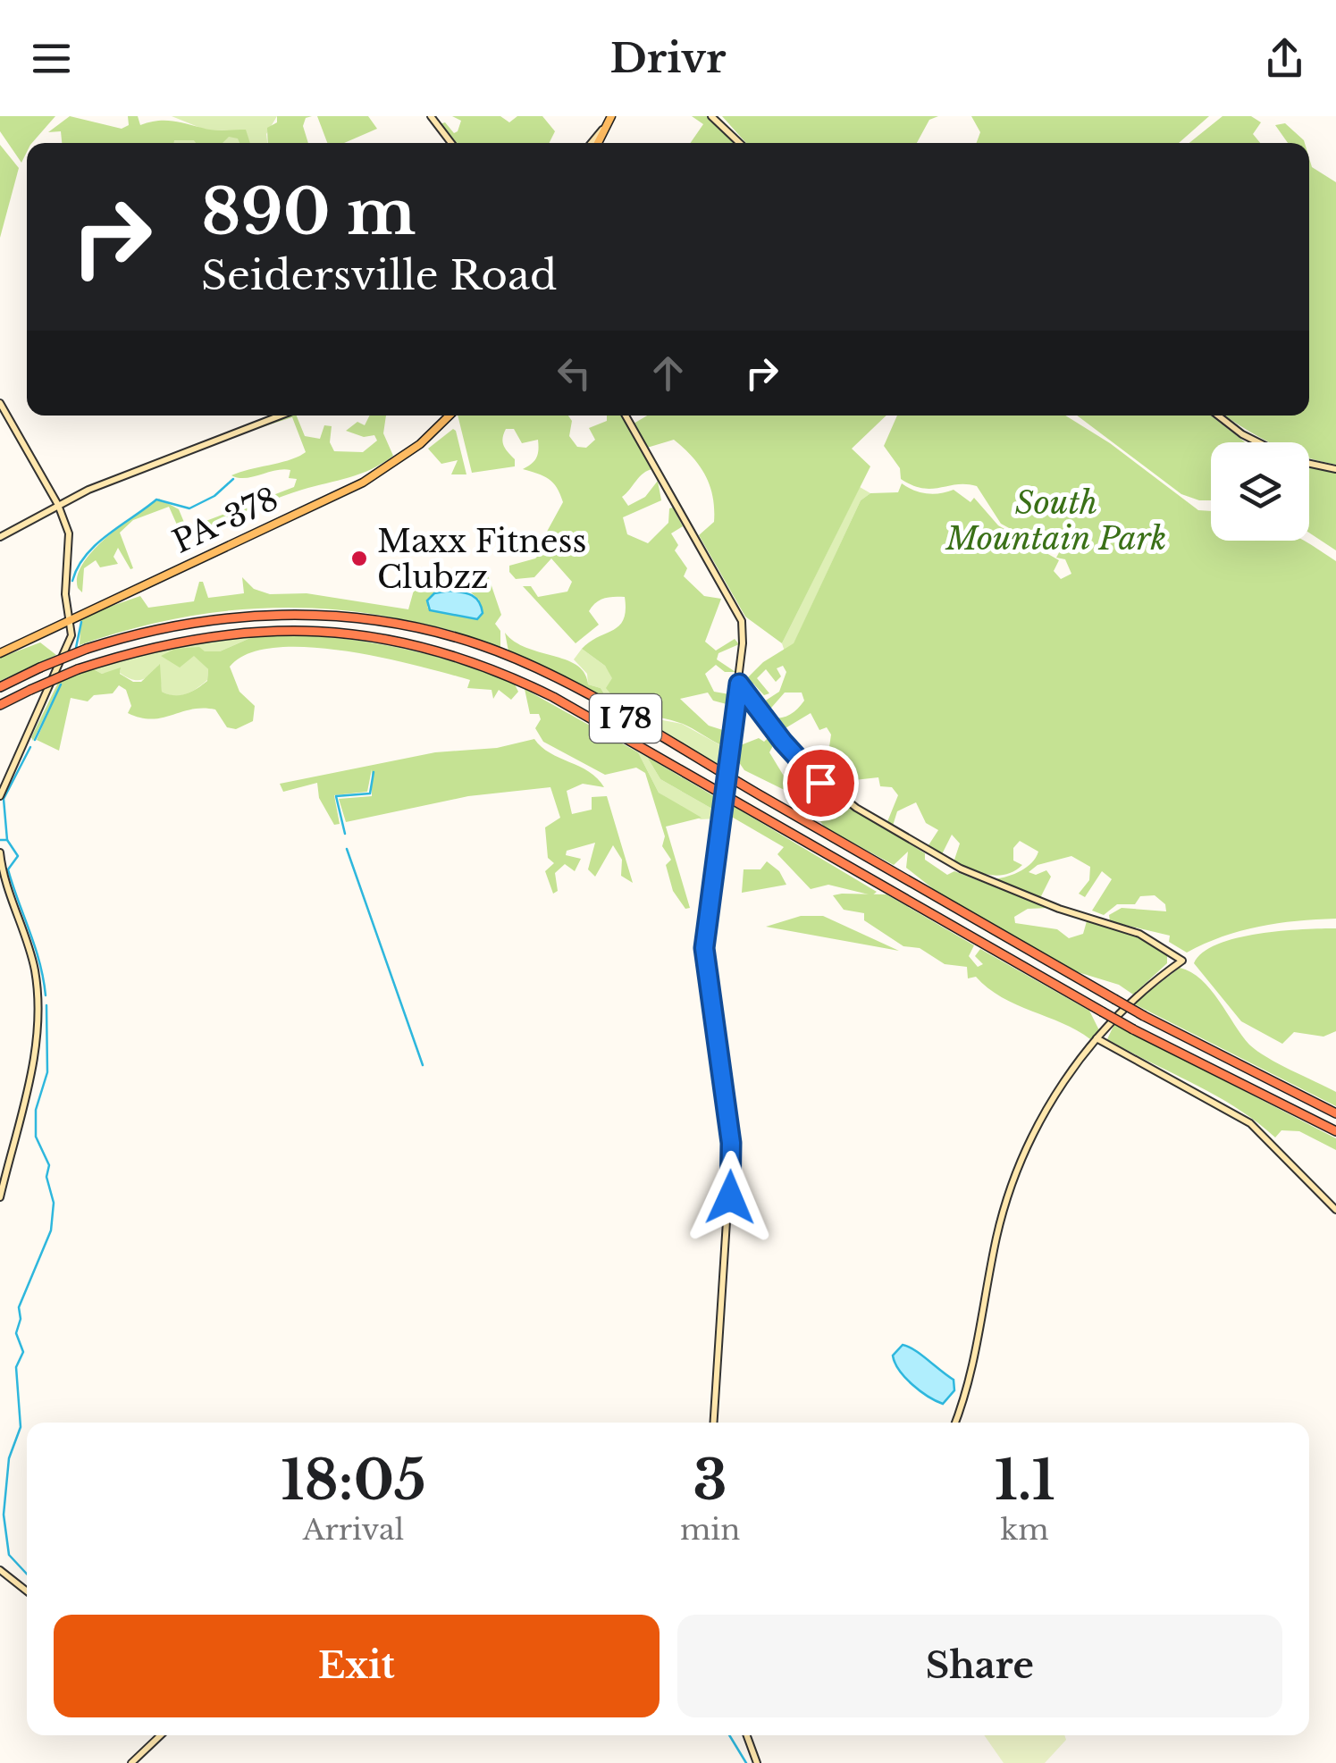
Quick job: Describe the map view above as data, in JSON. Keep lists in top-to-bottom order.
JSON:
{
  "streets": {
    "highway": ["I 78"],
    "main road": ["PA-378"]
  },
  "parks": ["South Mountain Park"],
  "places": ["Maxx Fitness Clubzz"],
  "page": {
    "header": "Drivr",
    "turn": ["890 m", "Seidersville Road"],
    "eta": [
      "18:05",
      "Arrival",
      "3",
      "min",
      "1.1",
      "km"
    ],
    "buttons": ["Exit", "Share"]
  }
}
